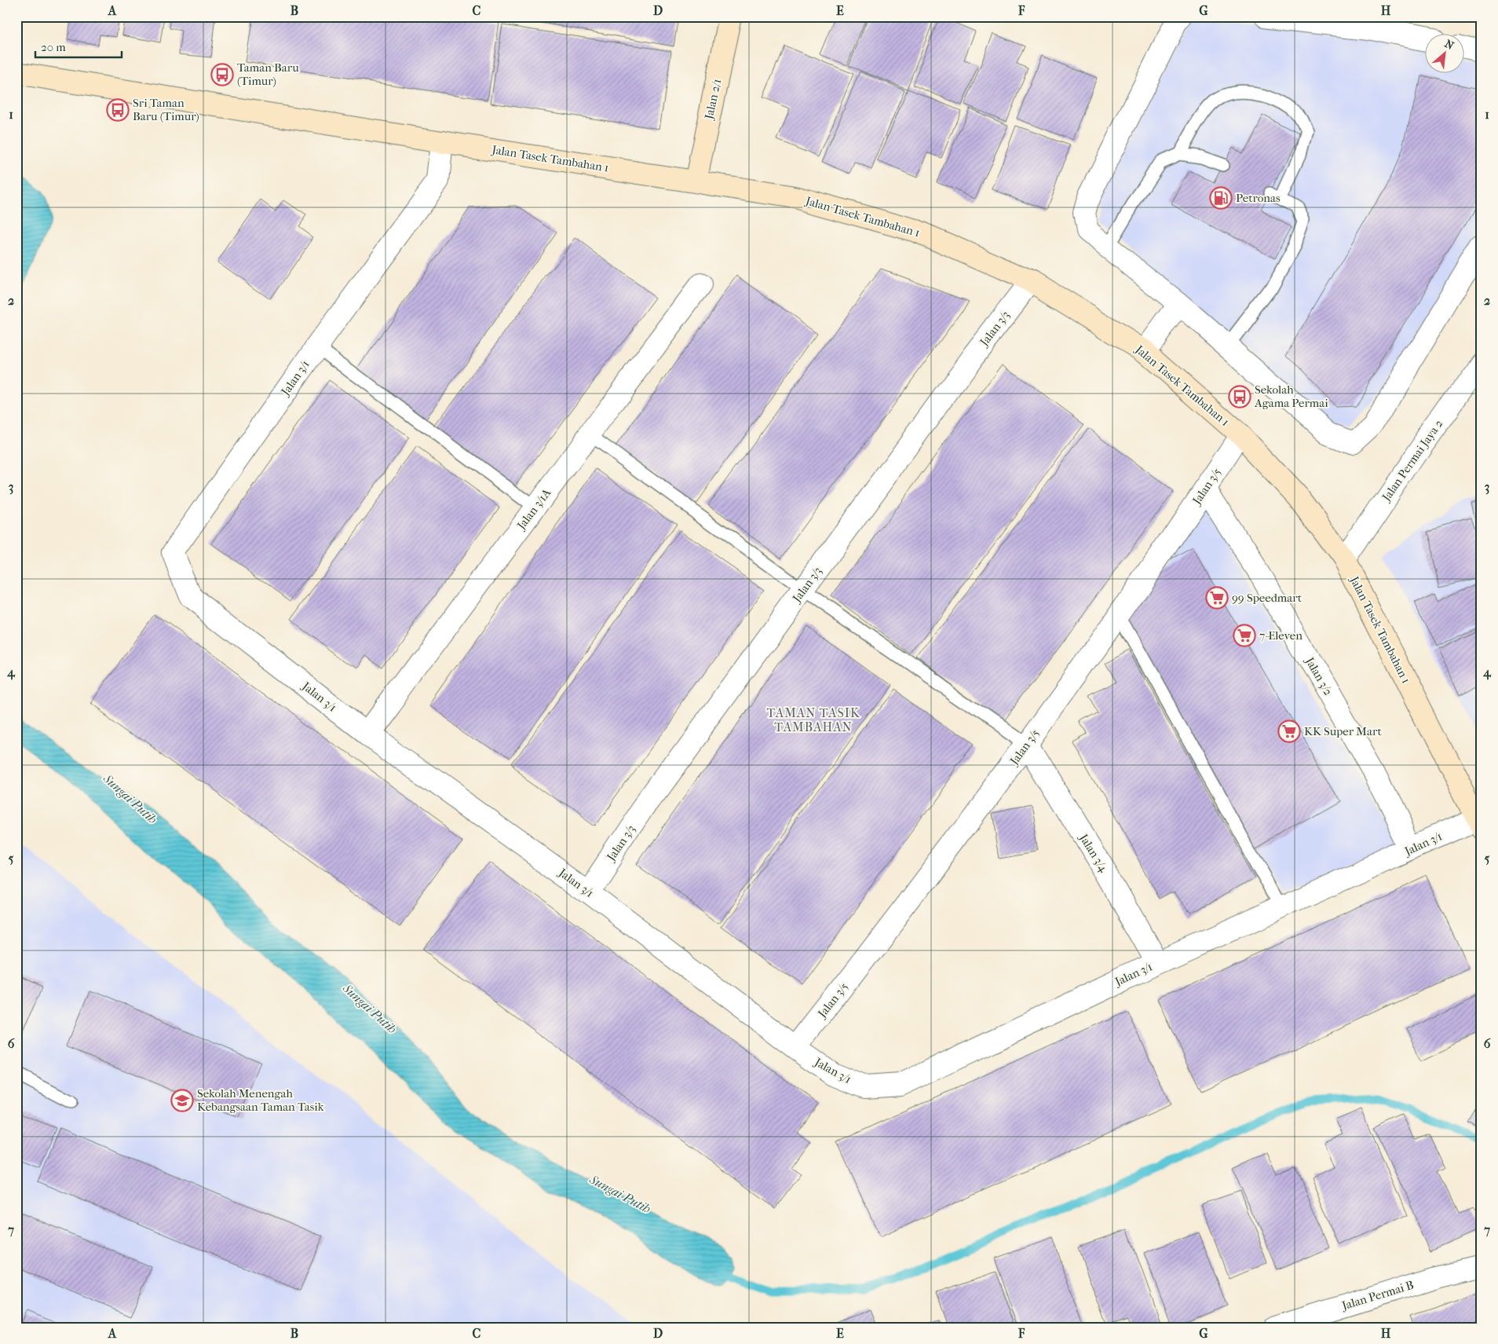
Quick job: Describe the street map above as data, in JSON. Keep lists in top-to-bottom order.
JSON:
{
  "streets": {
    "street": [
      "Jalan 2/1",
      "Jalan Tasek Tambahan 1",
      "Jalan 3/3",
      "Jalan 3/1",
      "Jalan Permai Jaya 2",
      "Jalan 3/5",
      "Jalan 3/1A",
      "Jalan 3/2",
      "Jalan 3/4",
      "Jalan Permai B"
    ]
  },
  "crossings": [
    ["Jalan 2/1", "Jalan Tasek Tambahan 1"],
    ["Jalan Tasek Tambahan 1", "Jalan 3/3"],
    ["Jalan Tasek Tambahan 1", "Jalan 3/1"],
    ["Jalan Tasek Tambahan 1", "Jalan Permai Jaya 2"],
    ["Jalan Tasek Tambahan 1", "Jalan 3/5"],
    ["Jalan 3/3", "Jalan 3/1"],
    ["Jalan 3/1", "Jalan 3/5"],
    ["Jalan 3/1", "Jalan 3/1A"],
    ["Jalan 3/1", "Jalan 3/2"],
    ["Jalan 3/1", "Jalan 3/4"],
    ["Jalan 3/5", "Jalan 3/2"],
    ["Jalan 3/5", "Jalan 3/4"]
  ],
  "districts": ["TAMAN TASIK TAMBAHAN"],
  "water": ["Sungai Putih"],
  "places": {
    "bus stop": ["Taman Baru (Timur)", "Sri Taman Baru (Timur)", "Sekolah Agama Permai"],
    "fuel station": ["Petronas"],
    "supermarket": ["99 Speedmart", "7-Eleven", "KK Super Mart"],
    "school or university": ["Sekolah Menengah Kebangsaan Taman Tasik"]
  },
  "scale_bar": "20 m",
  "north": "top right",
  "grid": {
    "columns": [
      "A",
      "B",
      "C",
      "D",
      "E",
      "F",
      "G",
      "H"
    ],
    "rows": [
      "1",
      "2",
      "3",
      "4",
      "5",
      "6",
      "7"
    ]
  }
}
